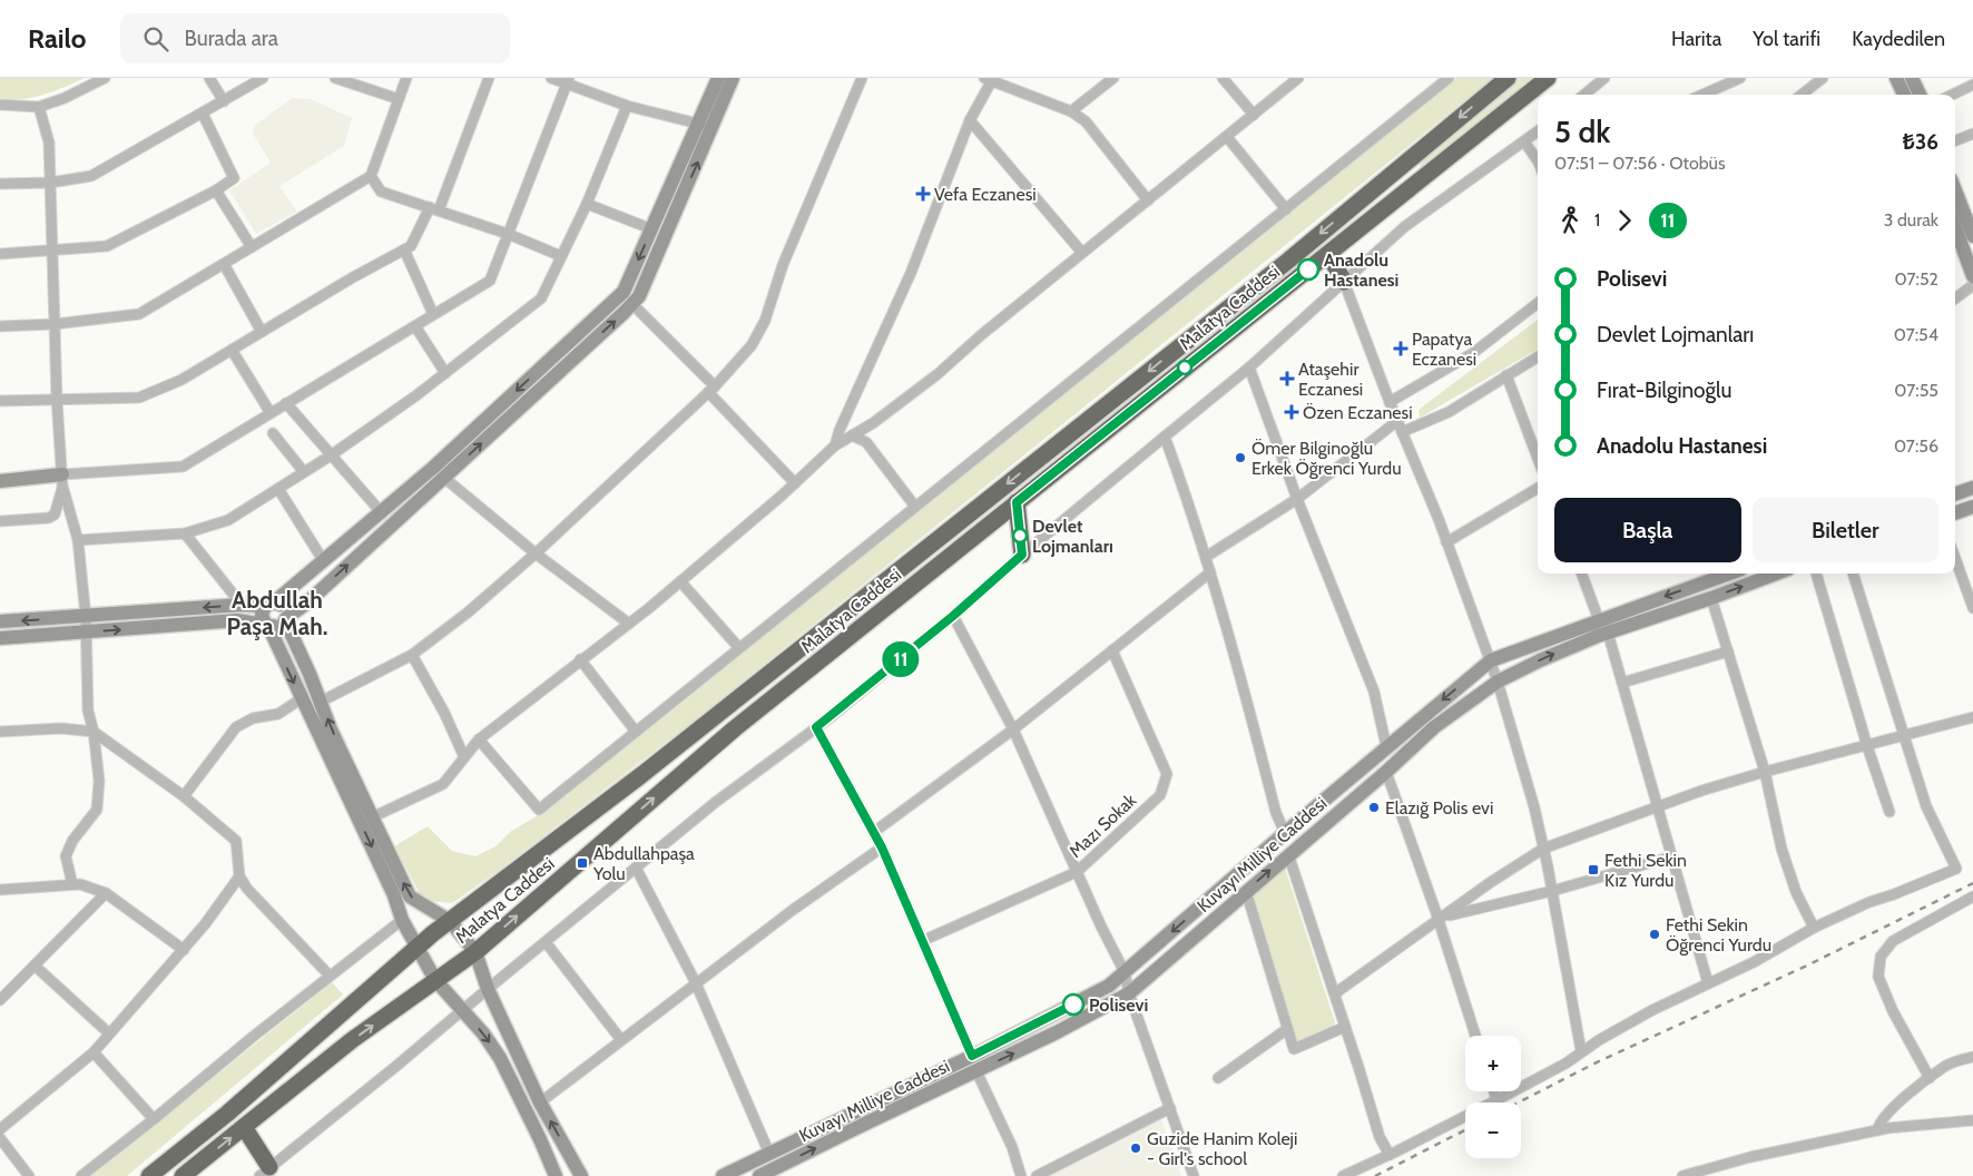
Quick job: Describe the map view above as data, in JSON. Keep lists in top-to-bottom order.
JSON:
{
  "streets": {
    "highway": ["Malatya Caddesi"],
    "main road": ["Kuvayı Milliye Caddesi"],
    "street": ["Mazı Sokak"]
  },
  "districts": ["Abdullah Paşa Mah."],
  "places": {
    "health": [
      "Vefa Eczanesi",
      "Papatya Eczanesi",
      "Ataşehir Eczanesi",
      "Özen Eczanesi"
    ],
    "other": [
      "Anadolu Hastanesi",
      "Ömer Bilginoğlu Erkek Öğrenci Yurdu",
      "Devlet Lojmanları",
      "Elazığ Polis evi",
      "Fethi Sekin Öğrenci Yurdu",
      "Polisevi",
      "Guzide Hanim Koleji - Girl's school"
    ],
    "transit": ["Abdullahpaşa Yolu", "Fethi Sekin Kız Yurdu"]
  },
  "lines": ["bus line 11"],
  "page": {
    "header": "Railo",
    "search": "Burada ara",
    "nav": ["Harita", "Yol tarifi", "Kaydedilen"],
    "on_map": "11",
    "heading": ["5 dk", "07:51 – 07:56 · Otobüs", "₺36"],
    "legs": ["1", "11", "3 durak"],
    "list": [
      {
        "name": "Polisevi",
        "value": "07:52"
      },
      {
        "name": "Devlet Lojmanları",
        "value": "07:54"
      },
      {
        "name": "Fırat-Bilginoğlu",
        "value": "07:55"
      },
      {
        "name": "Anadolu Hastanesi",
        "value": "07:56"
      }
    ],
    "buttons": ["Başla", "Biletler"],
    "map_buttons": ["+", "−"]
  }
}
